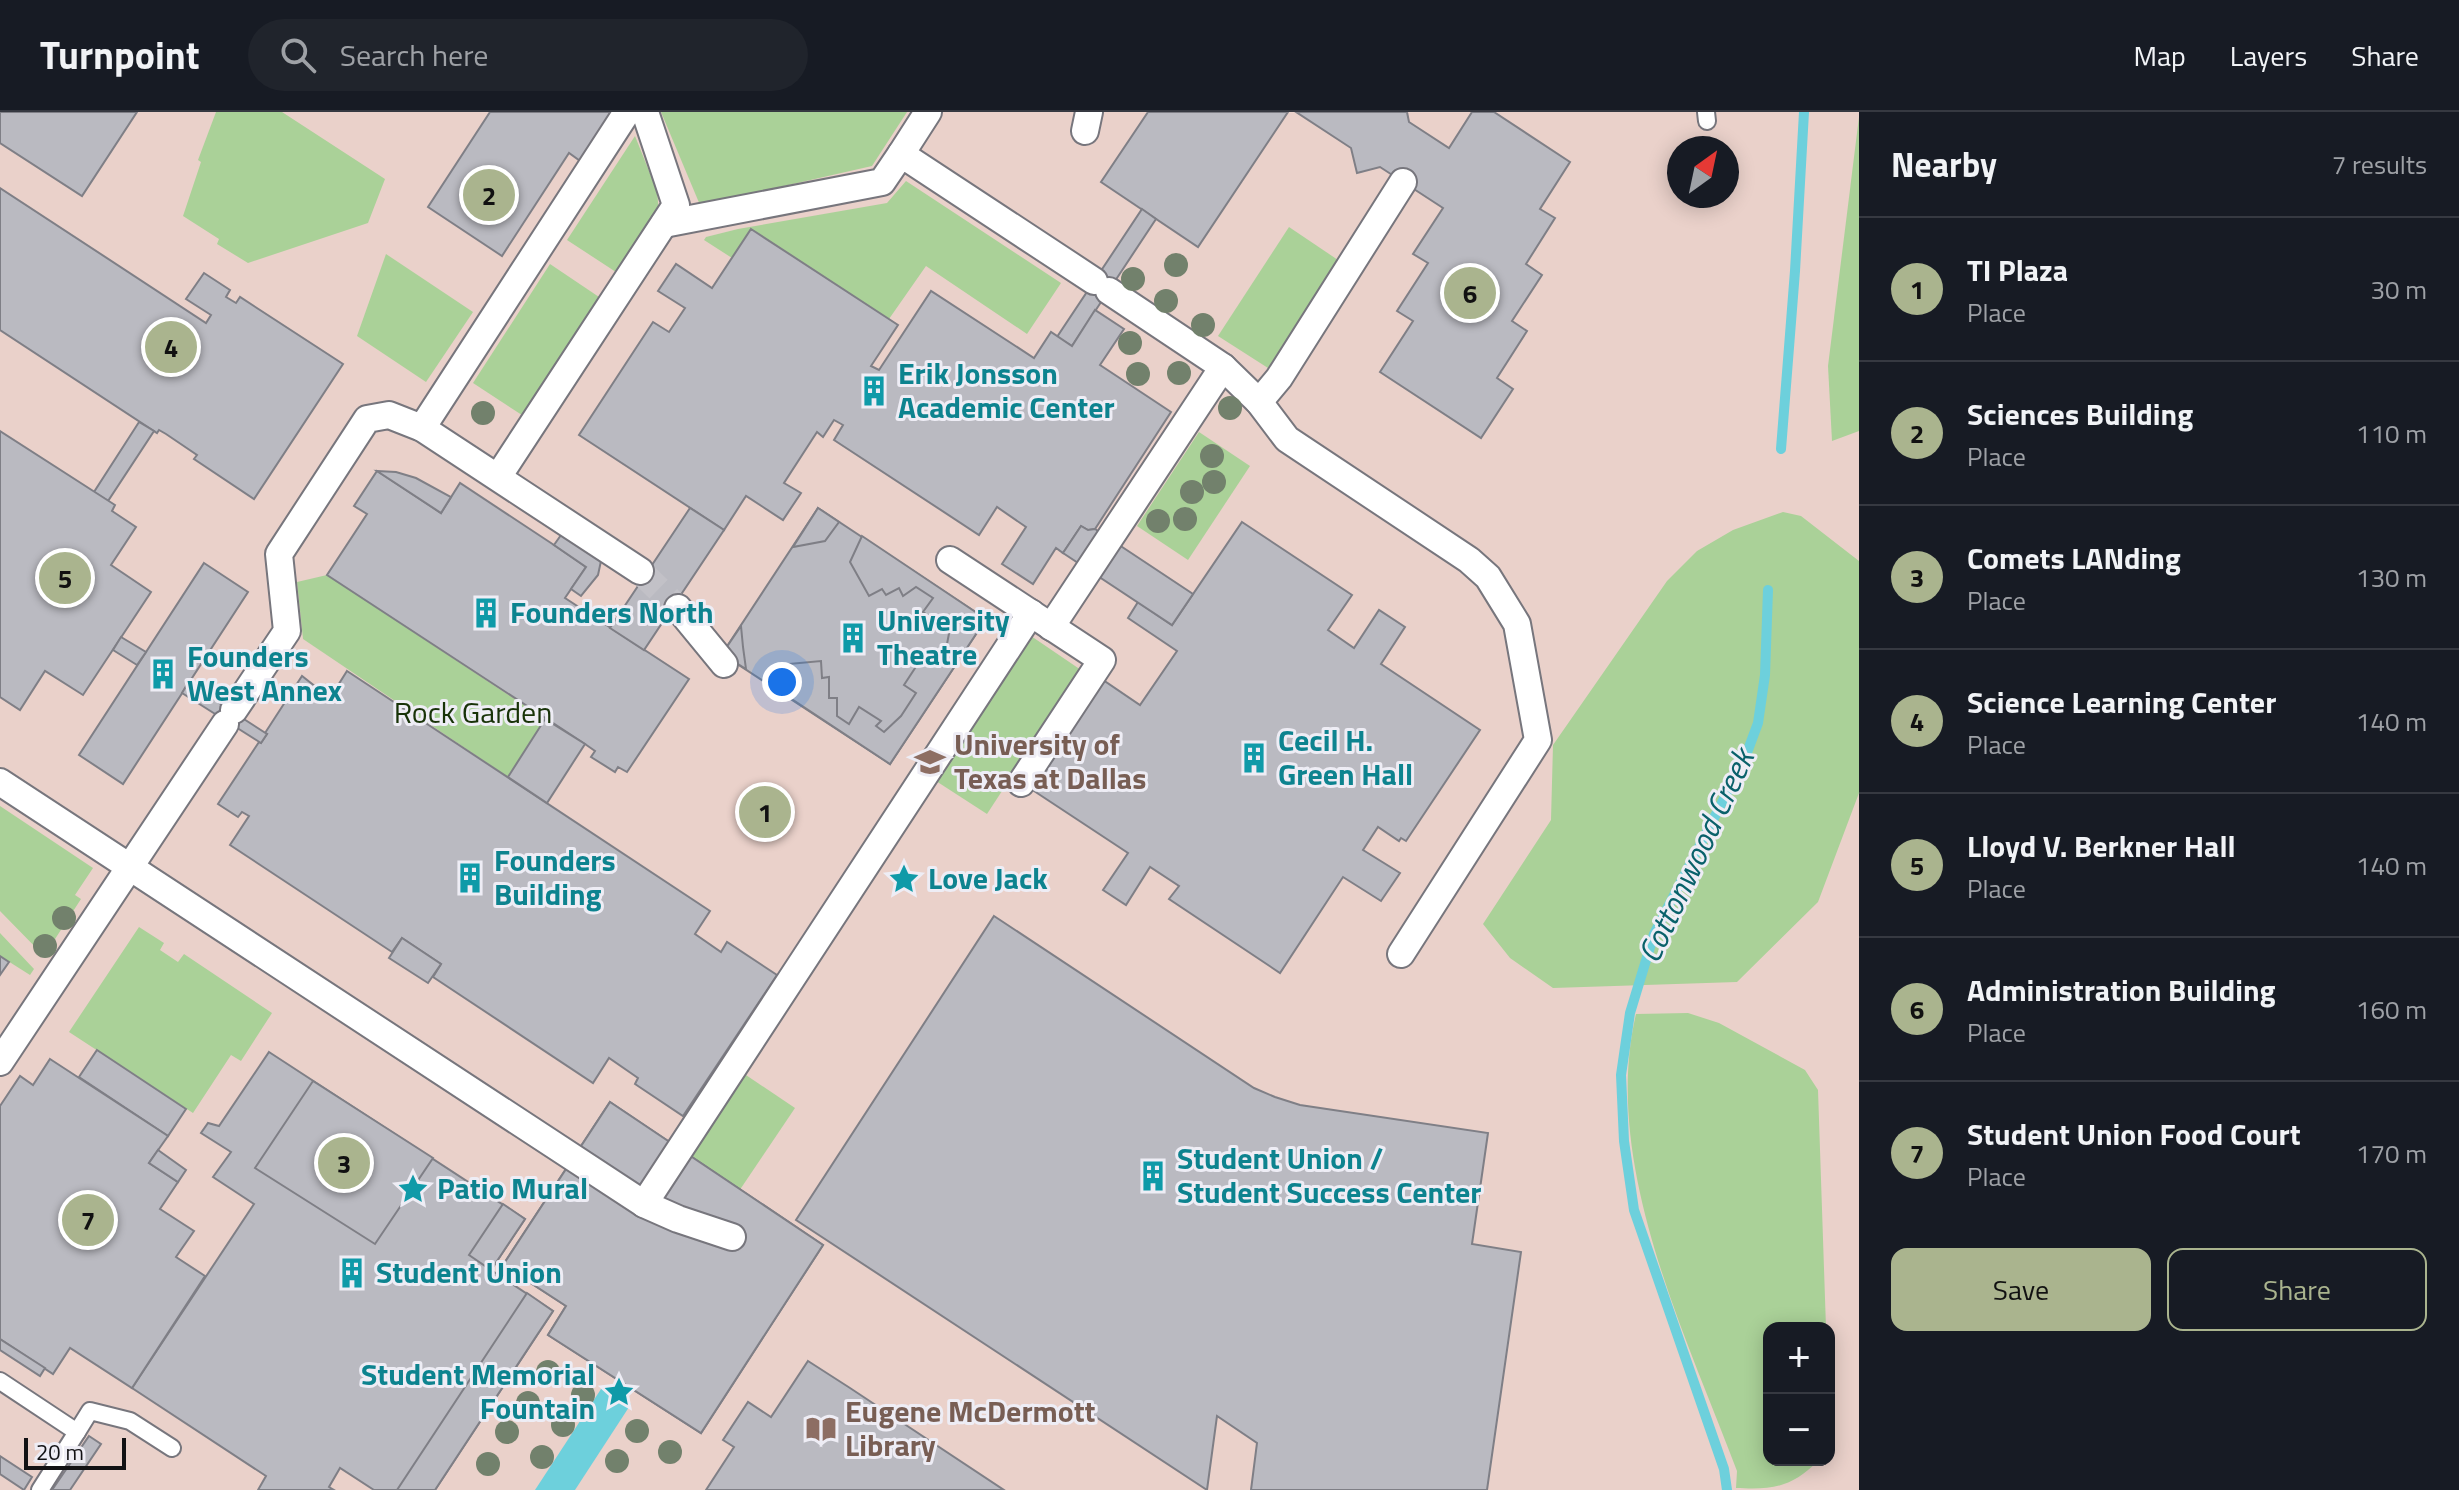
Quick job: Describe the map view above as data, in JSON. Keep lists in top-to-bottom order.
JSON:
{
  "water": ["Cottonwood Creek"],
  "parks": ["Rock Garden"],
  "places": {
    "building": [
      "Erik Jonsson Academic Center",
      "Founders North",
      "University Theatre",
      "Founders West Annex",
      "Cecil H. Green Hall",
      "Founders Building",
      "Student Union / Student Success Center",
      "Student Union"
    ],
    "school or university": ["University of Texas at Dallas"],
    "place": ["Love Jack", "Patio Mural", "Student Memorial Fountain"],
    "library": ["Eugene McDermott Library"]
  },
  "scale_bar": "20 m",
  "north": "top right",
  "page": {
    "header": "Turnpoint",
    "search": "Search here",
    "nav": ["Map", "Layers", "Share"],
    "heading": ["Nearby", "7 results"],
    "pins": [
      "2",
      "6",
      "4",
      "5",
      "1",
      "3",
      "7"
    ],
    "list": [
      {
        "mark": "1",
        "name": "TI Plaza",
        "note": "Place",
        "value": "30 m"
      },
      {
        "mark": "2",
        "name": "Sciences Building",
        "note": "Place",
        "value": "110 m"
      },
      {
        "mark": "3",
        "name": "Comets LANding",
        "note": "Place",
        "value": "130 m"
      },
      {
        "mark": "4",
        "name": "Science Learning Center",
        "note": "Place",
        "value": "140 m"
      },
      {
        "mark": "5",
        "name": "Lloyd V. Berkner Hall",
        "note": "Place",
        "value": "140 m"
      },
      {
        "mark": "6",
        "name": "Administration Building",
        "note": "Place",
        "value": "160 m"
      },
      {
        "mark": "7",
        "name": "Student Union Food Court",
        "note": "Place",
        "value": "170 m"
      }
    ],
    "buttons": ["Save", "Share"],
    "map_buttons": ["+", "−"],
    "scale": "20 m"
  }
}
